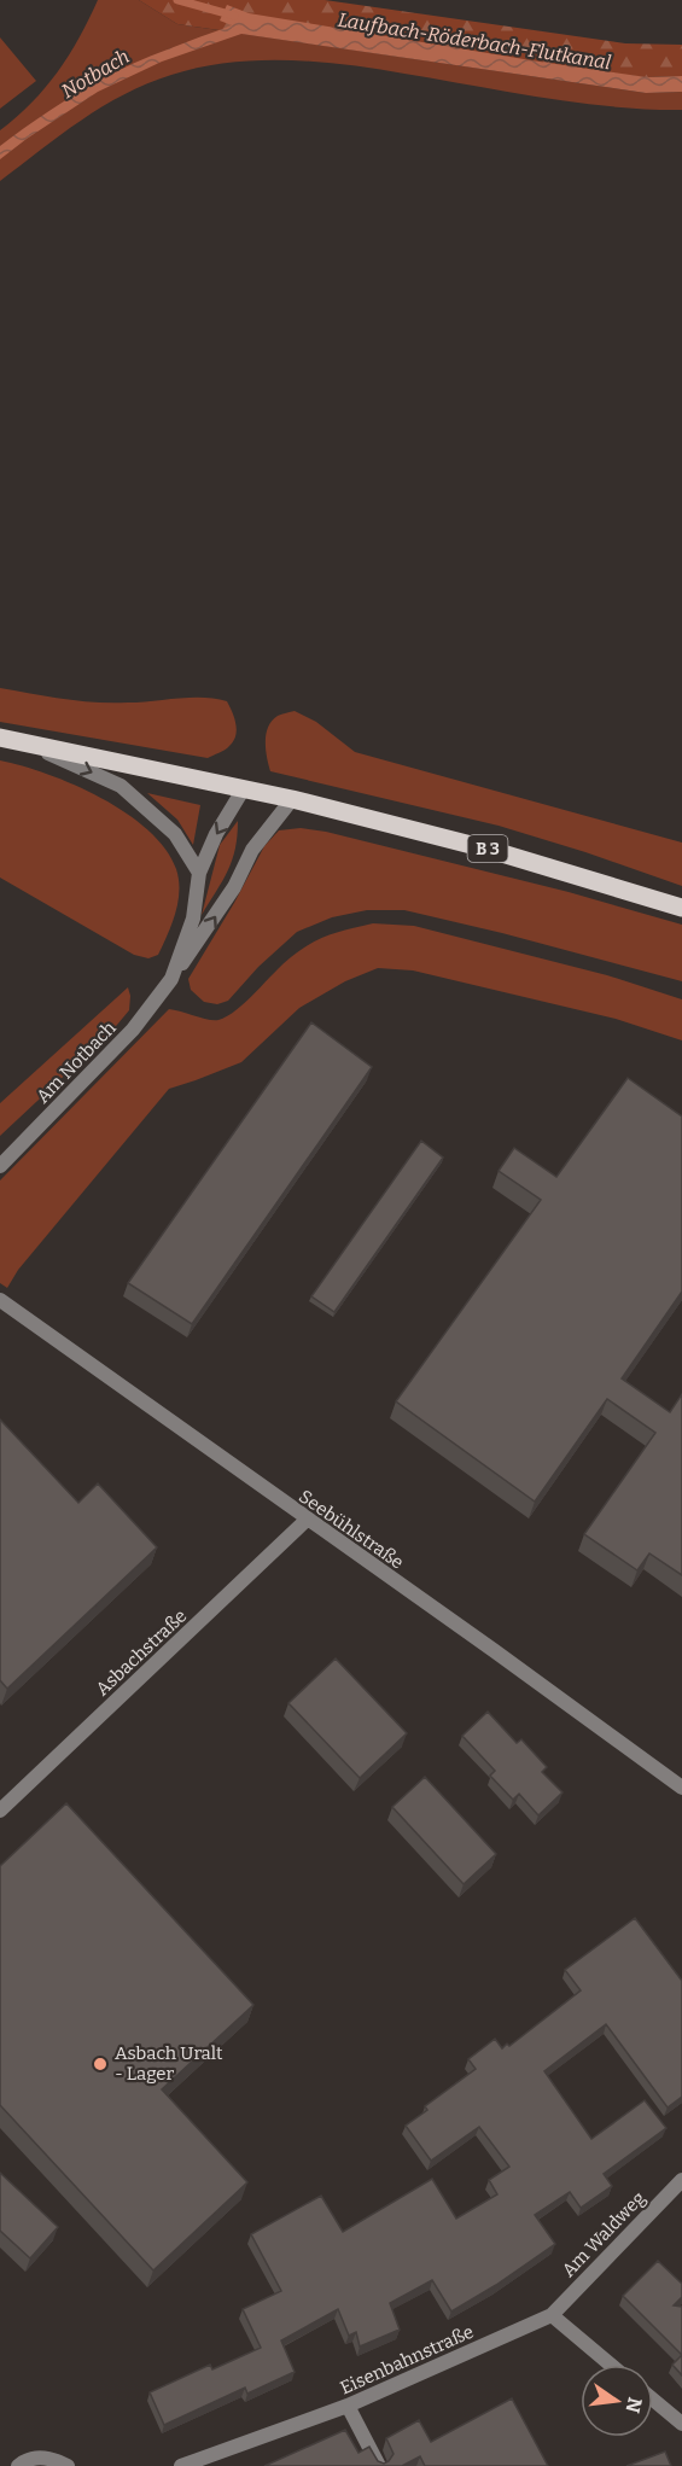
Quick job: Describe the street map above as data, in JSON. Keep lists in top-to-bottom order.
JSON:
{
  "streets": {
    "main road": ["B 3"],
    "street": [
      "Am Notbach",
      "Seebühlstraße",
      "Asbachstraße",
      "Am Waldweg",
      "Eisenbahnstraße"
    ]
  },
  "crossings": [
    ["B 3", "Am Notbach"],
    ["Seebühlstraße", "Asbachstraße"],
    ["Am Waldweg", "Eisenbahnstraße"]
  ],
  "water": ["Laufbach-Röderbach-Flutkanal", "Notbach"],
  "places": ["Asbach Uralt - Lager"],
  "north": "right"
}
